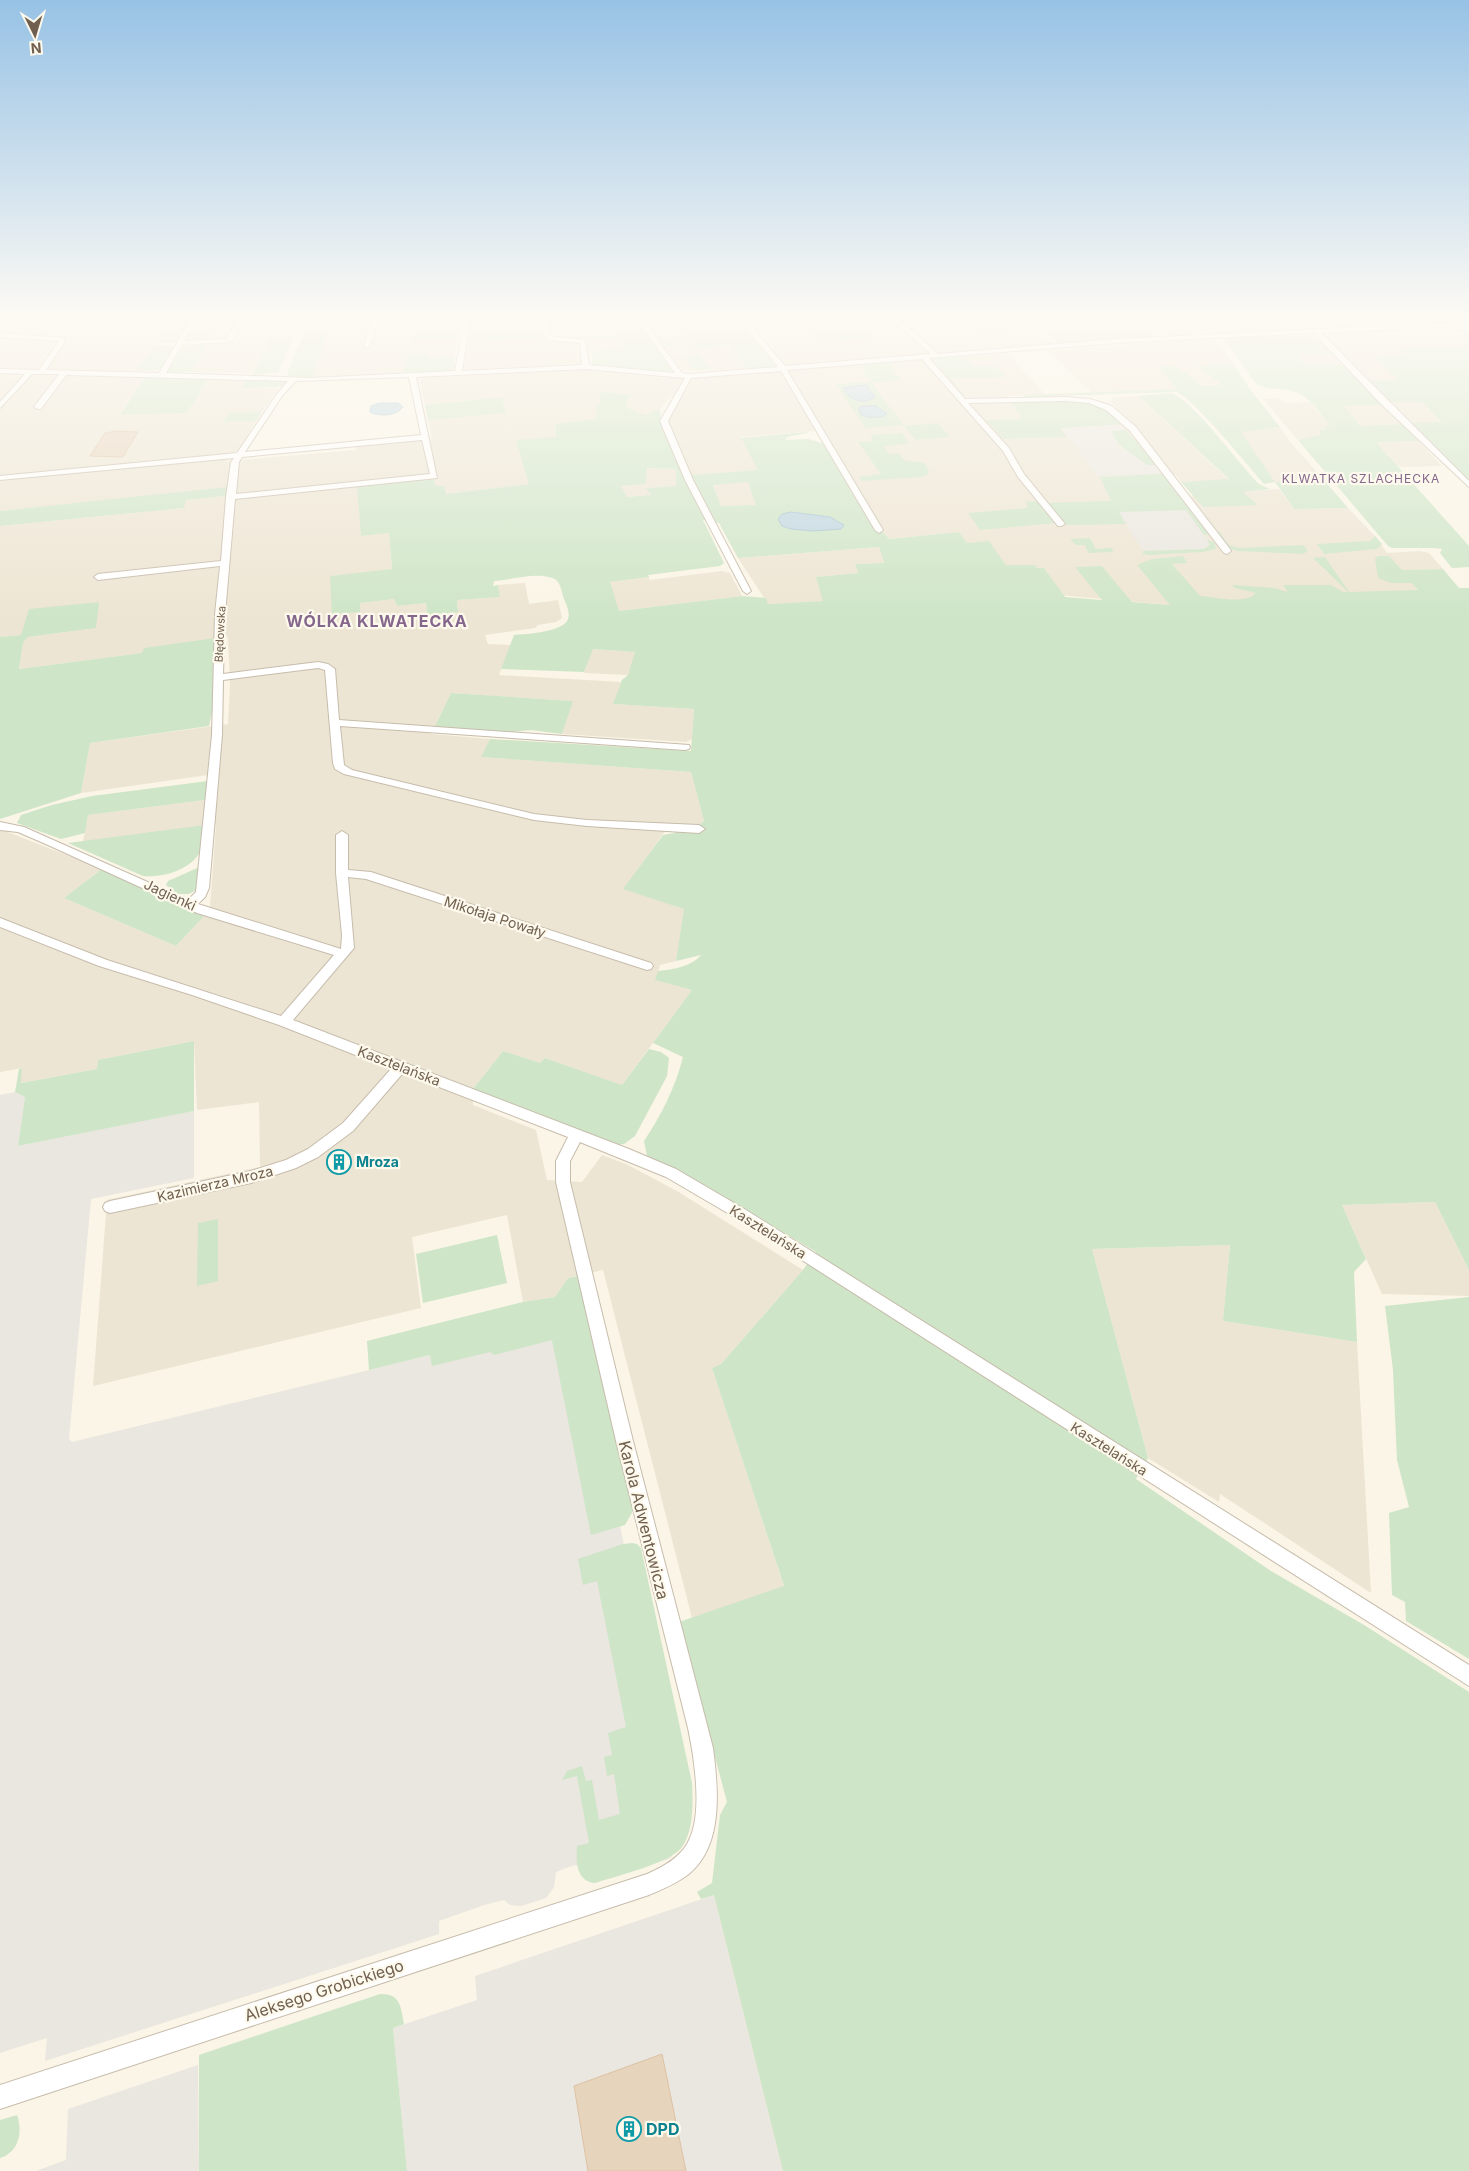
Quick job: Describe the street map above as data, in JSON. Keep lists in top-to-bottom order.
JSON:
{
  "streets": {
    "street": [
      "Błędowska",
      "Jagienki",
      "Mikołaja Powały",
      "Kasztelańska",
      "Kazimierza Mroza",
      "Karola Adwentowicza",
      "Aleksego Grobickiego"
    ]
  },
  "crossings": [
    ["Błędowska", "Jagienki"],
    ["Kasztelańska", "Kazimierza Mroza"],
    ["Kasztelańska", "Karola Adwentowicza"],
    ["Karola Adwentowicza", "Aleksego Grobickiego"]
  ],
  "districts": ["KLWATKA SZLACHECKA", "WÓLKA KLWATECKA"],
  "places": {
    "building": ["Mroza", "DPD"]
  },
  "north": "bottom"
}
